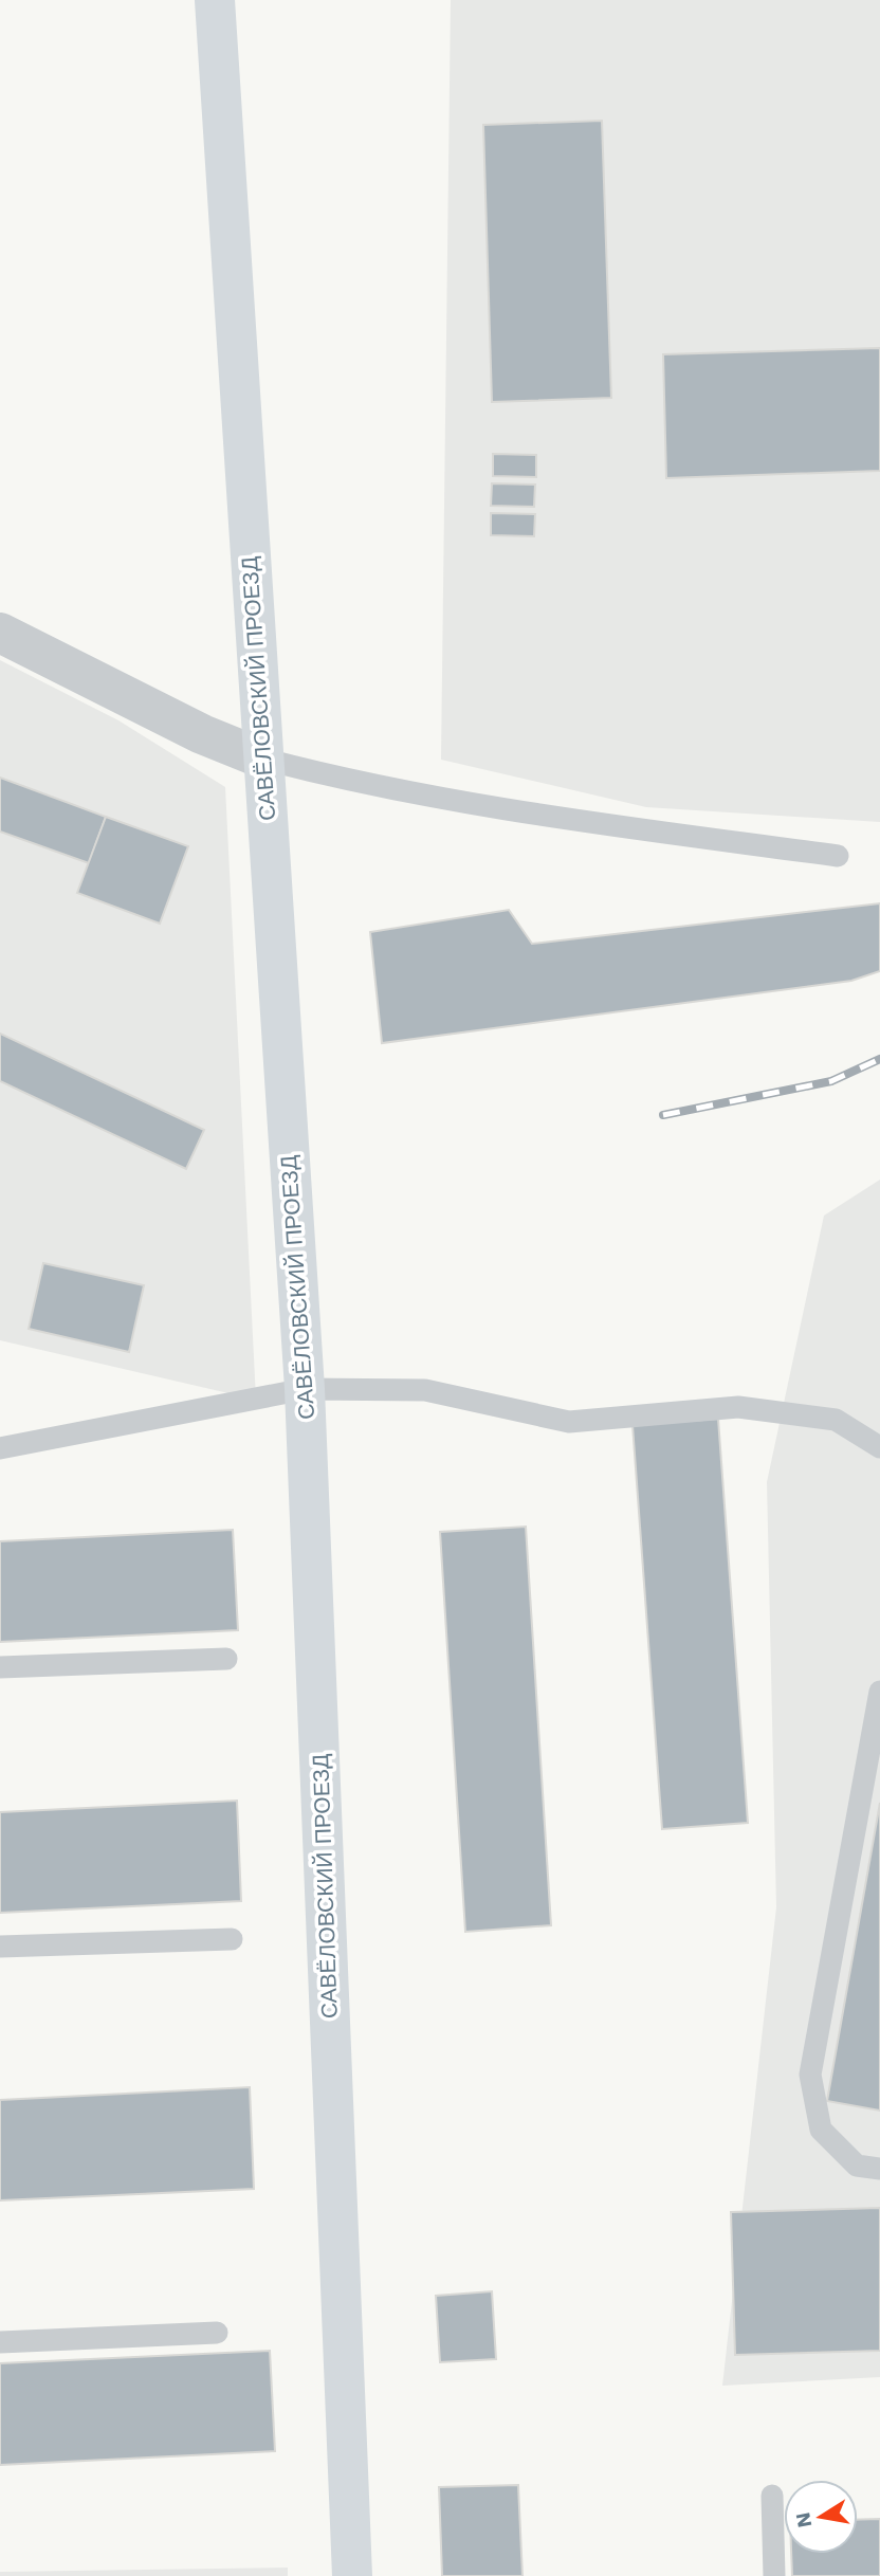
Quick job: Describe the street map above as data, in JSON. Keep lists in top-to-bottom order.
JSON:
{
  "streets": {
    "main road": ["САВЁЛОВСКИЙ ПРОЕЗД"]
  },
  "north": "left"
}
